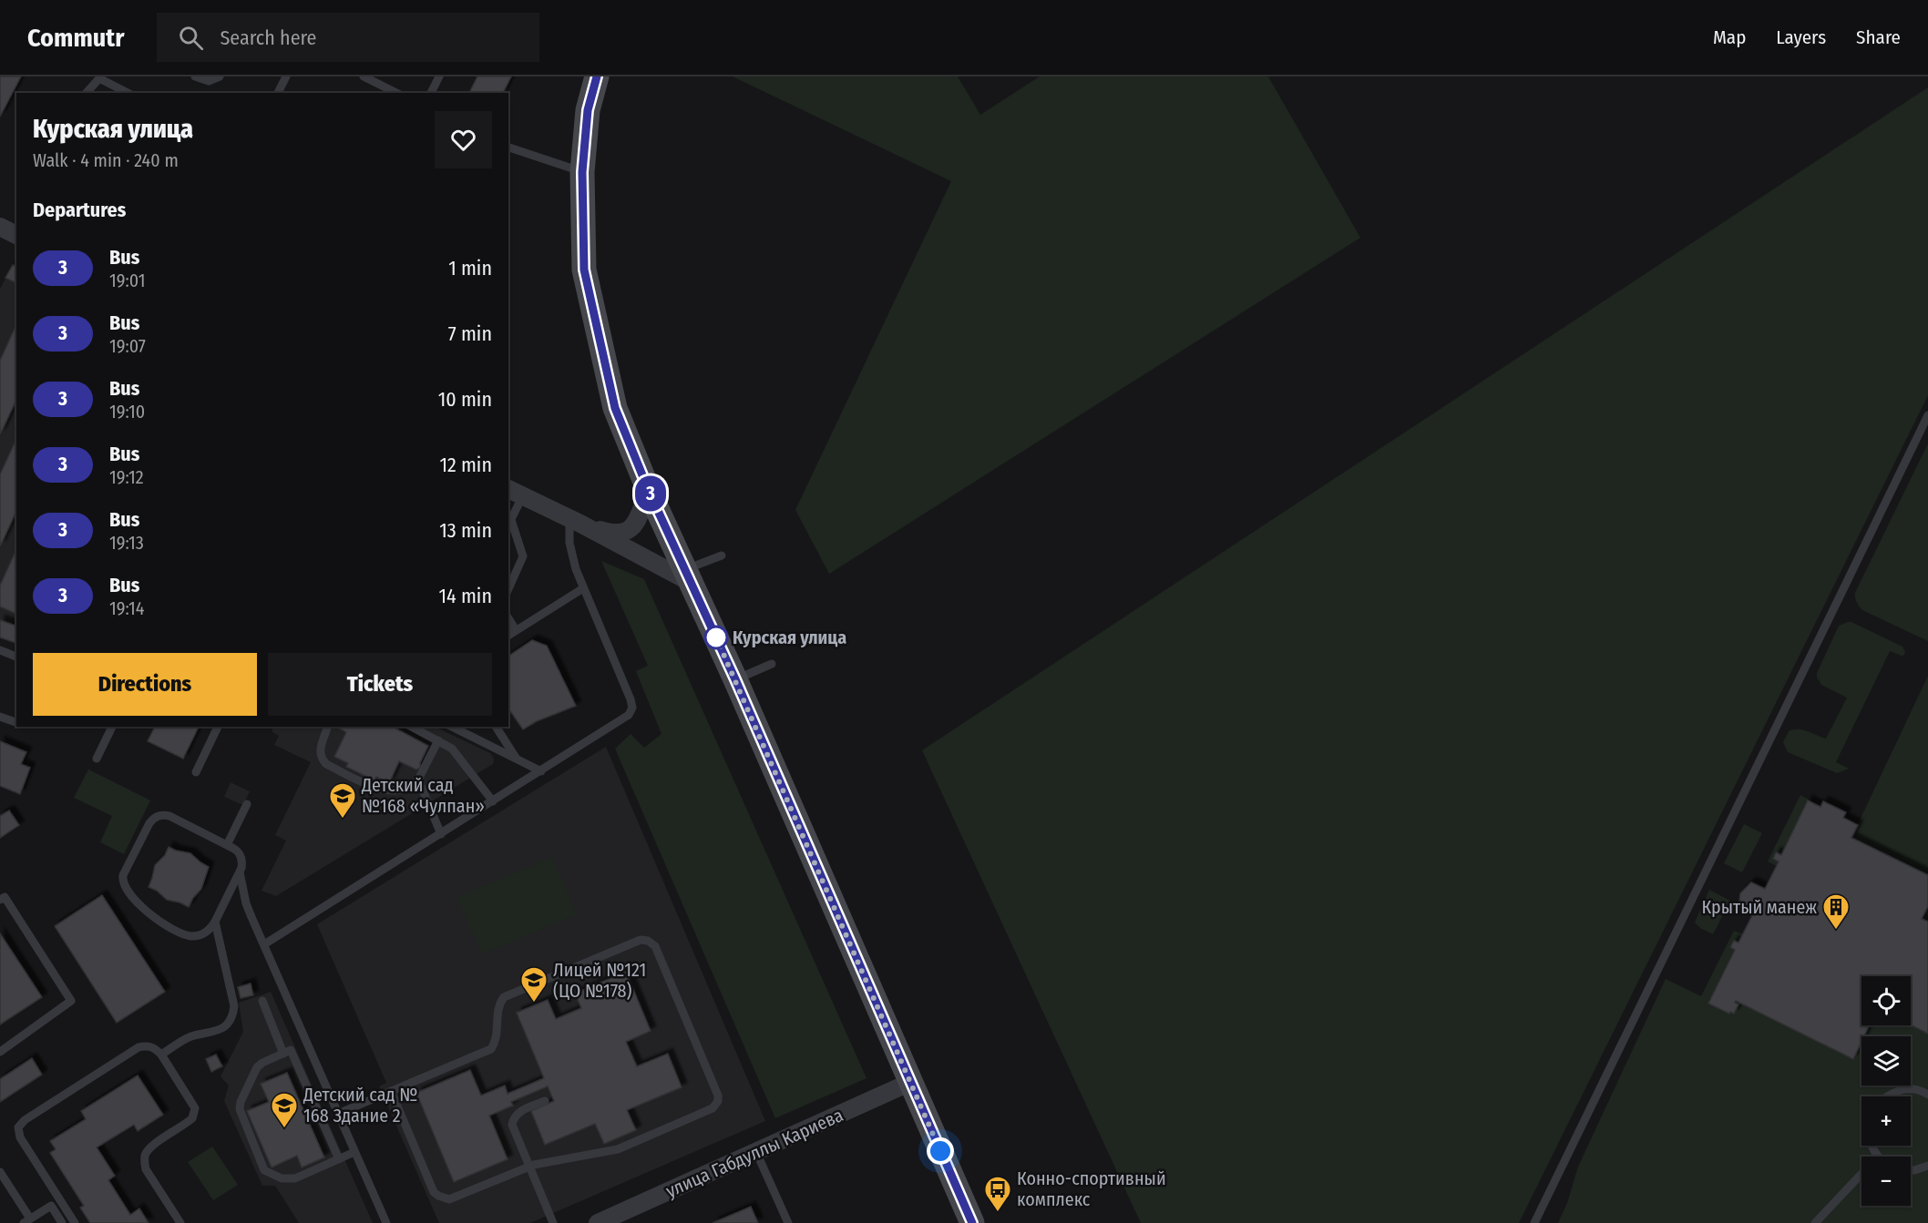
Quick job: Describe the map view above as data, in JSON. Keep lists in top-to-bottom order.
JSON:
{
  "streets": {
    "street": ["улица Габдуллы Кариева"]
  },
  "places": {
    "other": ["Курская улица"],
    "school or university": ["Детский сад №168 «Чулпан»", "Лицей №121 (ЦО №178)", "Детский сад № 168 Здание 2"],
    "building": ["Крытый манеж"],
    "bus stop": ["Конно-спортивный комплекс"]
  },
  "lines": ["bus line 3"],
  "page": {
    "header": "Commutr",
    "search": "Search here",
    "nav": ["Map", "Layers", "Share"],
    "on_map": "3",
    "heading": [
      ["Курская улица", "Walk · 4 min · 240 m"],
      "Departures"
    ],
    "list": [
      {
        "mark": "3",
        "name": "Bus",
        "note": "19:01",
        "value": "1 min"
      },
      {
        "mark": "3",
        "name": "Bus",
        "note": "19:07",
        "value": "7 min"
      },
      {
        "mark": "3",
        "name": "Bus",
        "note": "19:10",
        "value": "10 min"
      },
      {
        "mark": "3",
        "name": "Bus",
        "note": "19:12",
        "value": "12 min"
      },
      {
        "mark": "3",
        "name": "Bus",
        "note": "19:13",
        "value": "13 min"
      },
      {
        "mark": "3",
        "name": "Bus",
        "note": "19:14",
        "value": "14 min"
      }
    ],
    "buttons": ["Directions", "Tickets"],
    "map_buttons": ["+", "−"]
  }
}
